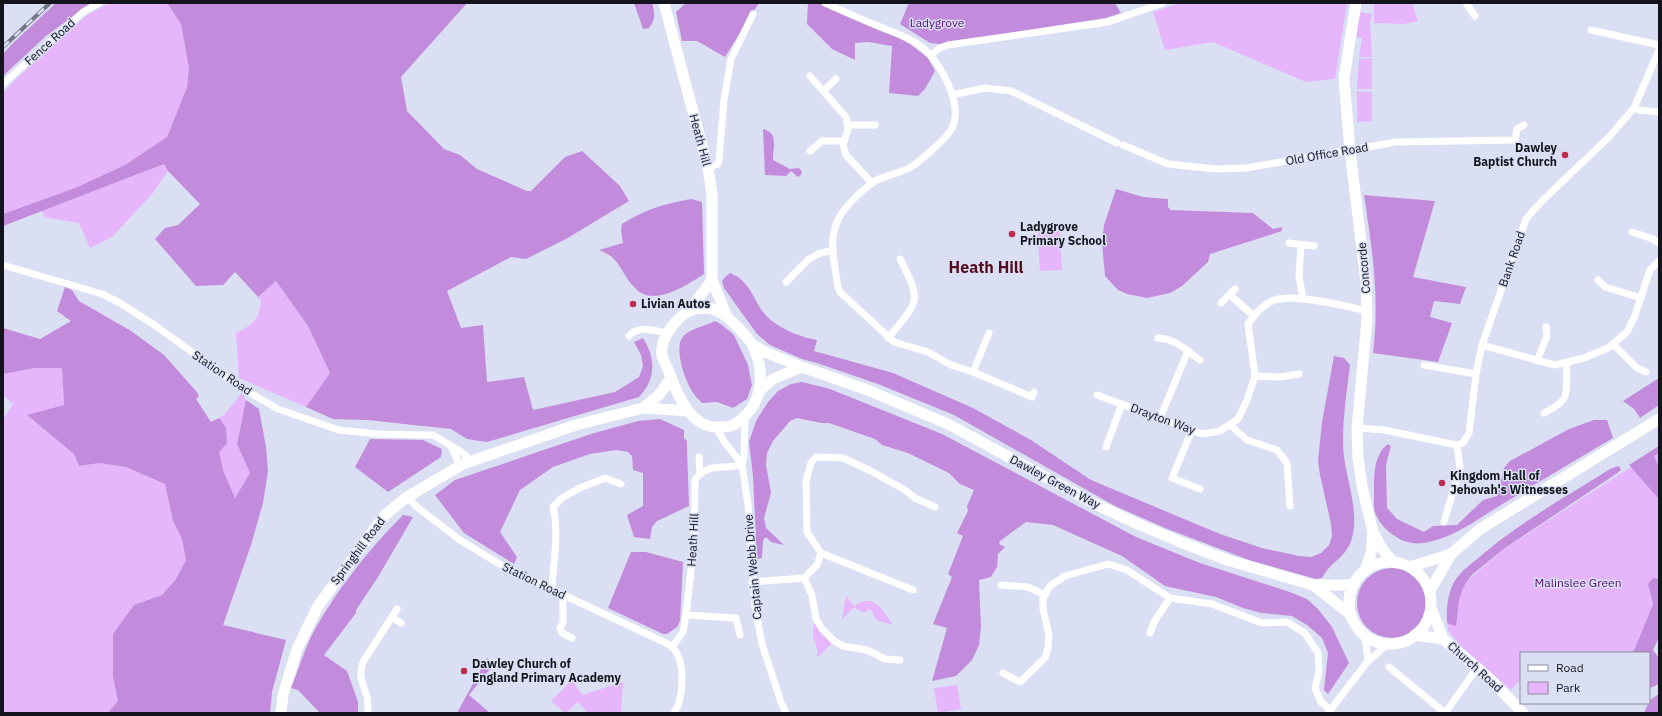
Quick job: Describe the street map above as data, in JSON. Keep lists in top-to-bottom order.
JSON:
{
  "streets": {
    "main road": [
      "Heath Hill",
      "Concorde",
      "Dawley Green Way",
      "Springhill Road",
      "Church Road"
    ],
    "street": [
      "Fence Road",
      "Old Office Road",
      "Bank Road",
      "Station Road",
      "Drayton Way",
      "Captain Webb Drive"
    ]
  },
  "crossings": [
    ["Heath Hill", "Station Road"],
    ["Heath Hill", "Dawley Green Way"],
    ["Heath Hill", "Springhill Road"],
    ["Heath Hill", "Captain Webb Drive"],
    ["Old Office Road", "Concorde"],
    ["Concorde", "Dawley Green Way"],
    ["Concorde", "Church Road"],
    ["Station Road", "Springhill Road"],
    ["Dawley Green Way", "Springhill Road"],
    ["Dawley Green Way", "Captain Webb Drive"],
    ["Dawley Green Way", "Church Road"],
    ["Springhill Road", "Captain Webb Drive"]
  ],
  "districts": ["Heath Hill"],
  "parks": ["Ladygrove", "Malinslee Green"],
  "places": [
    "Dawley Baptist Church",
    "Ladygrove Primary School",
    "Livian Autos",
    "Kingdom Hall of Jehovah's Witnesses",
    "Dawley Church of England Primary Academy"
  ],
  "legend": ["Road", "Park"]
}
